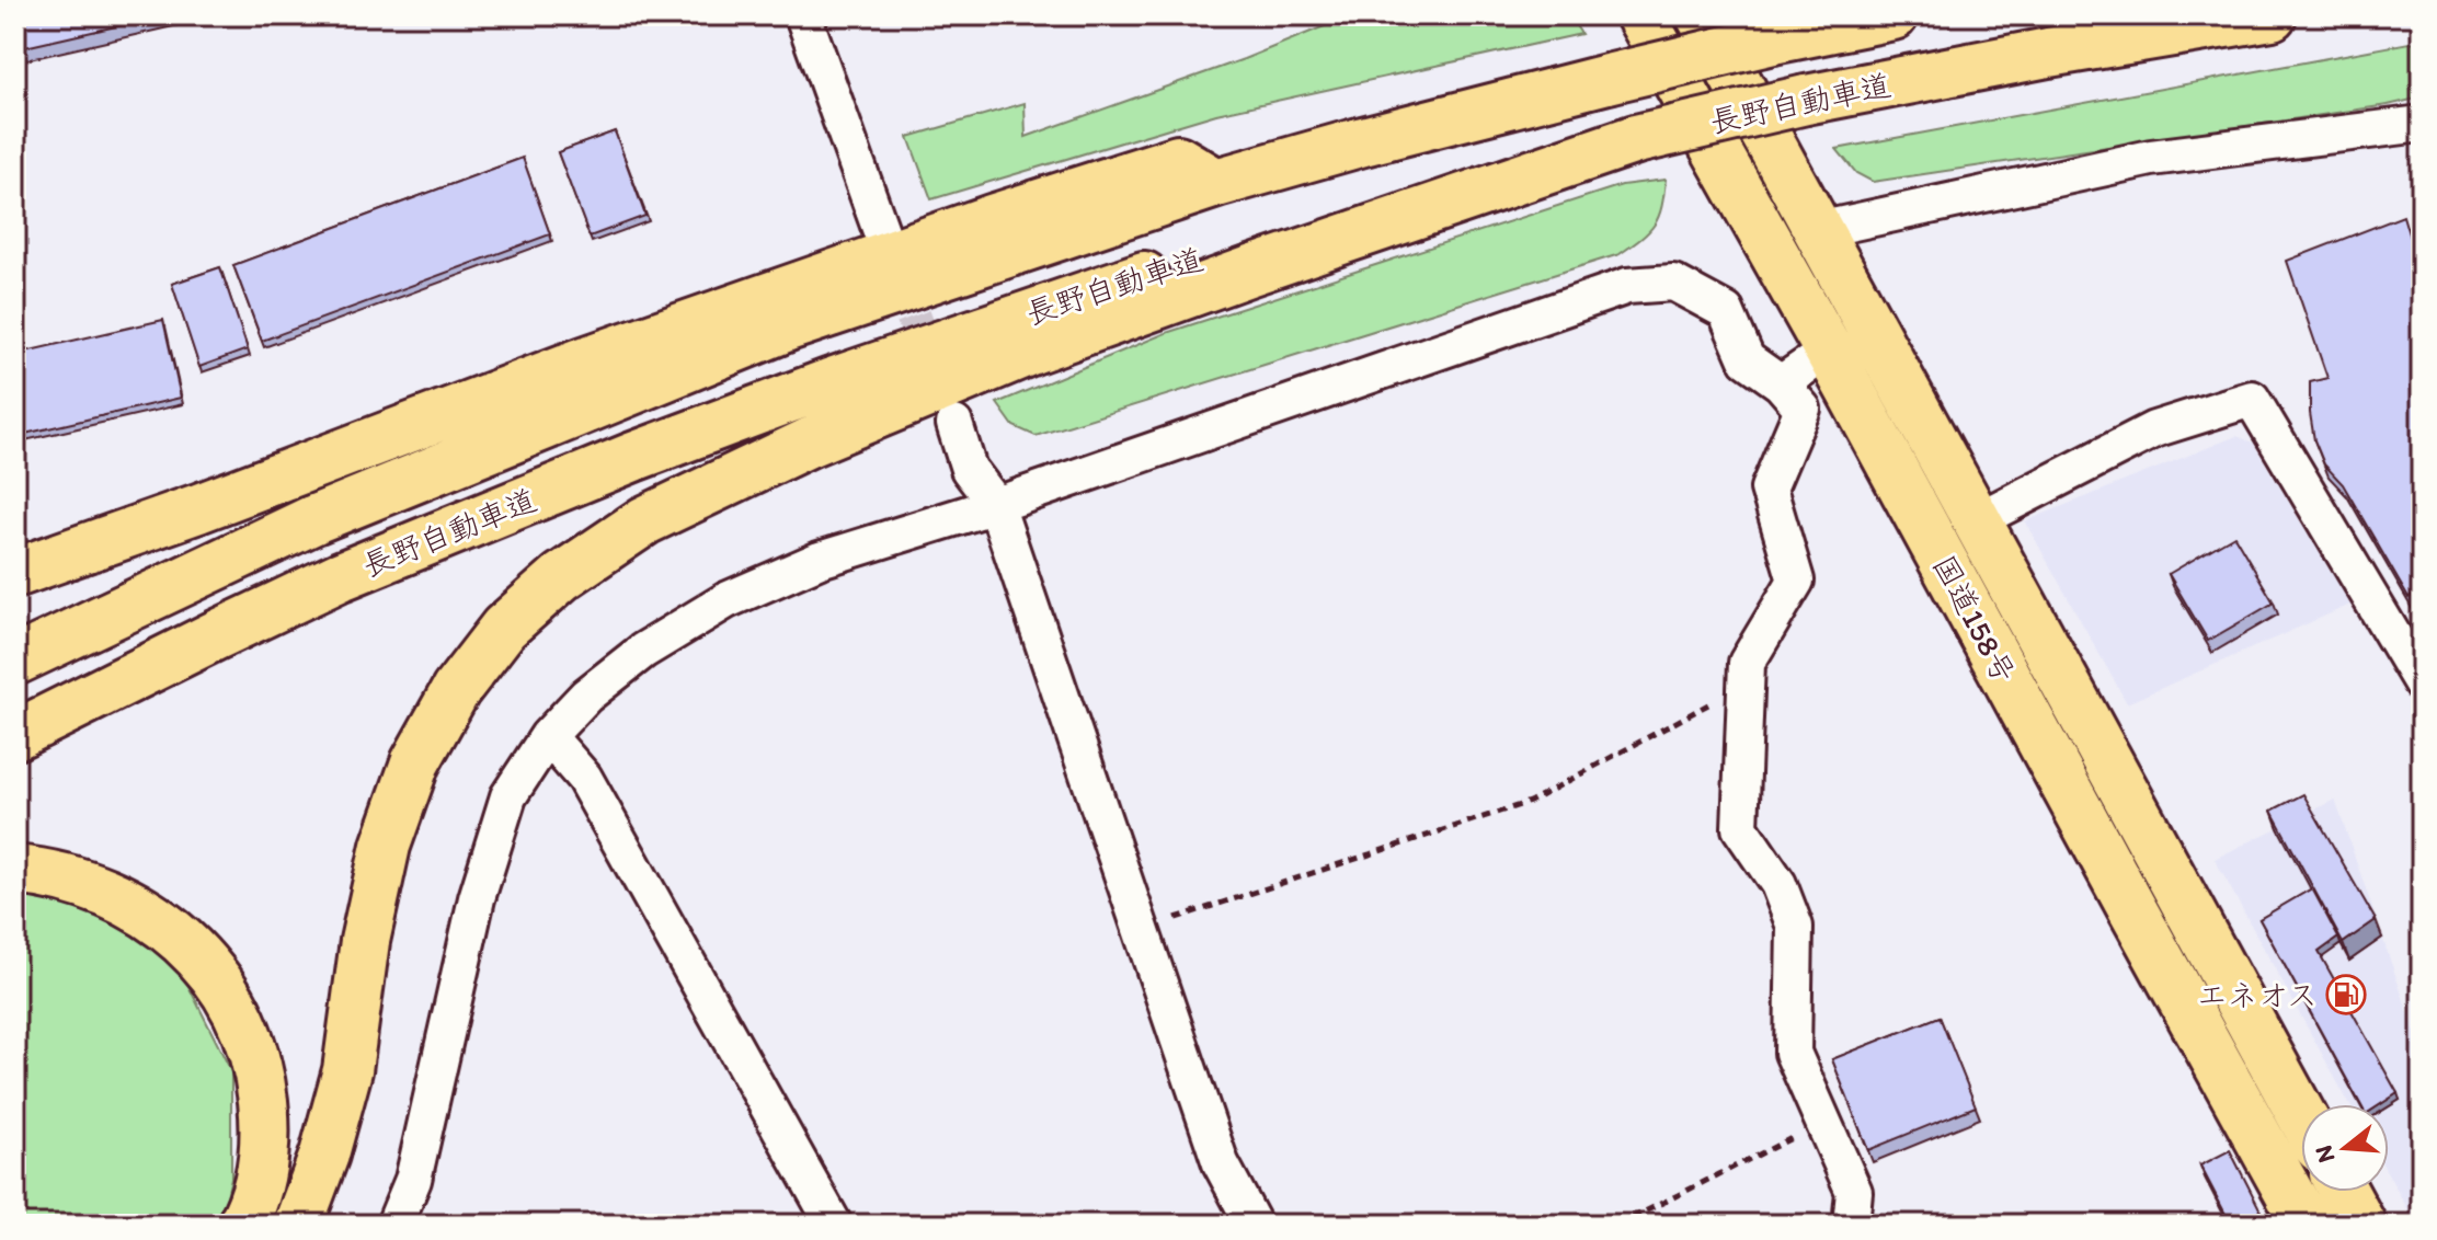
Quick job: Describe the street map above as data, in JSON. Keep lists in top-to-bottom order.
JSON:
{
  "streets": {
    "highway": ["長野自動車道", "国道158号"]
  },
  "places": {
    "fuel station": ["エネオス"]
  },
  "north": "left"
}
